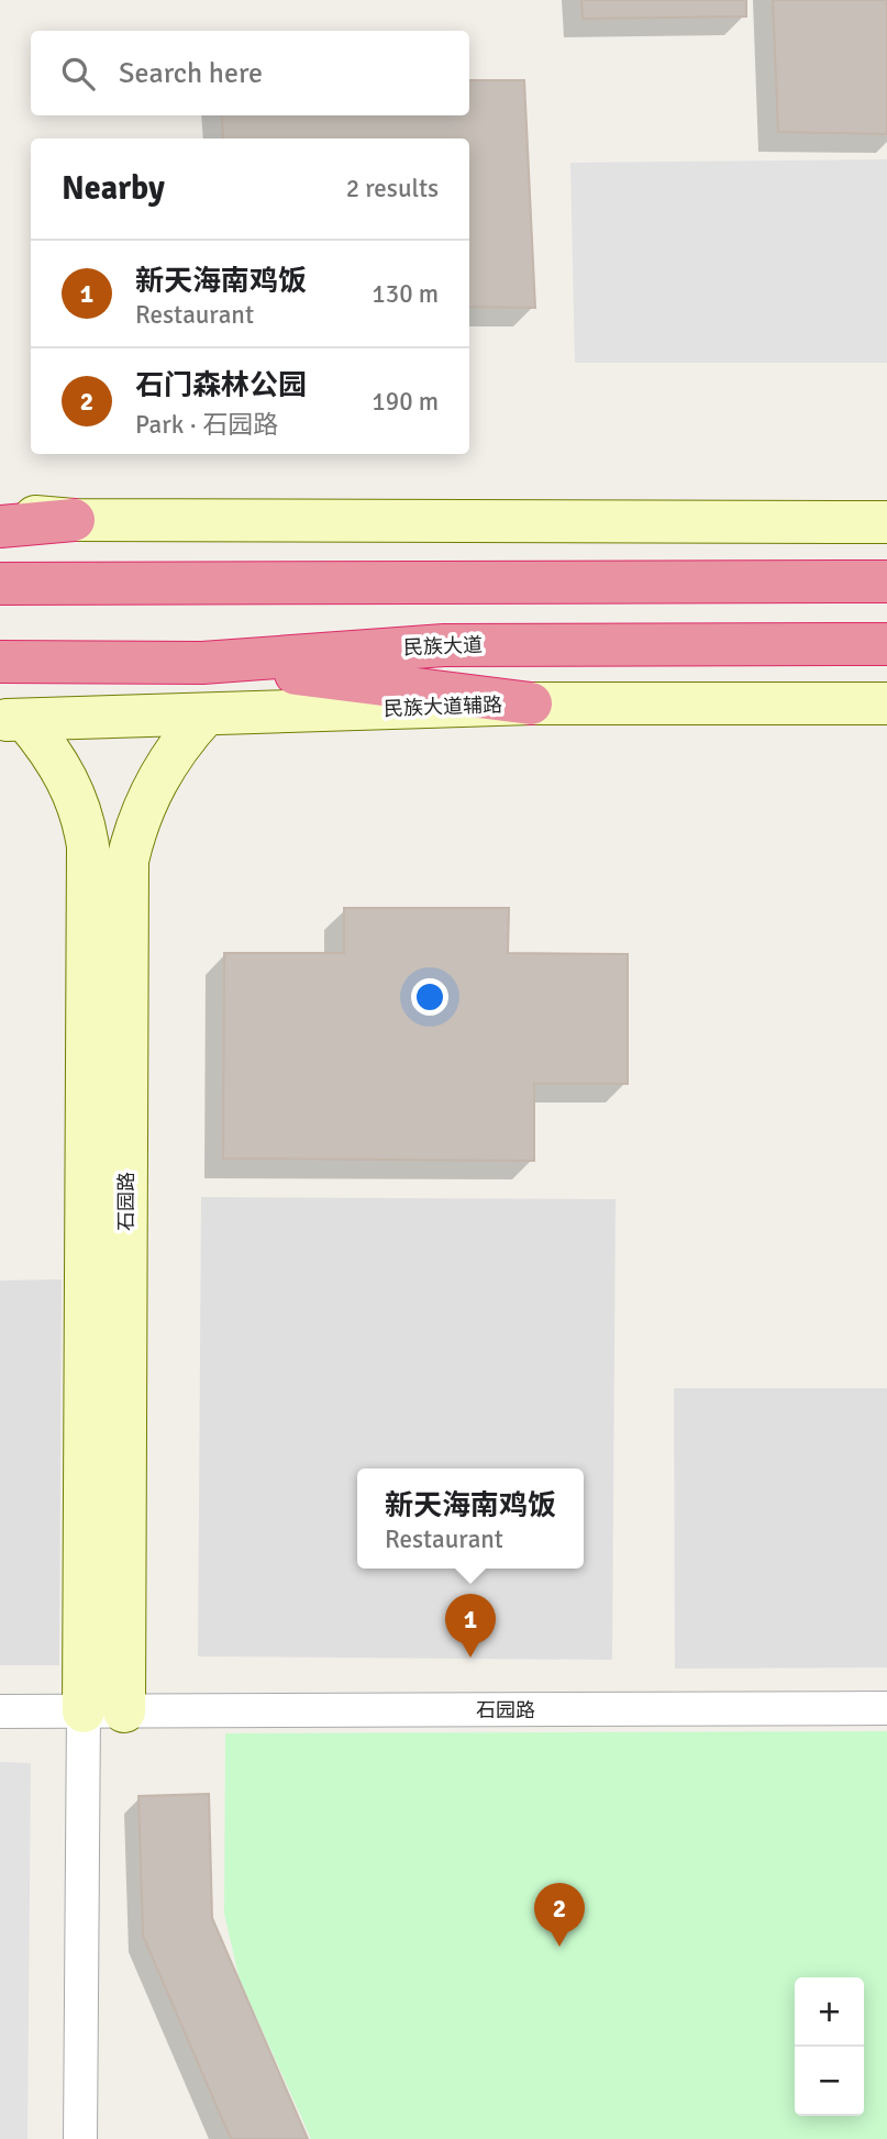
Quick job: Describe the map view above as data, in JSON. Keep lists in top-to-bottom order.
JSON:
{
  "streets": {
    "highway": ["民族大道"],
    "street": ["民族大道辅路", "石园路"]
  },
  "crossings": [
    ["民族大道辅路", "石园路"]
  ],
  "page": {
    "search": "Search here",
    "heading": ["Nearby", "2 results"],
    "list": [
      {
        "mark": "1",
        "name": "新天海南鸡饭",
        "note": "Restaurant",
        "value": "130 m"
      },
      {
        "mark": "2",
        "name": "石门森林公园",
        "note": "Park · 石园路",
        "value": "190 m"
      }
    ],
    "popup": ["新天海南鸡饭", "Restaurant"],
    "pins": ["1", "2"],
    "map_buttons": ["+", "−"]
  }
}
